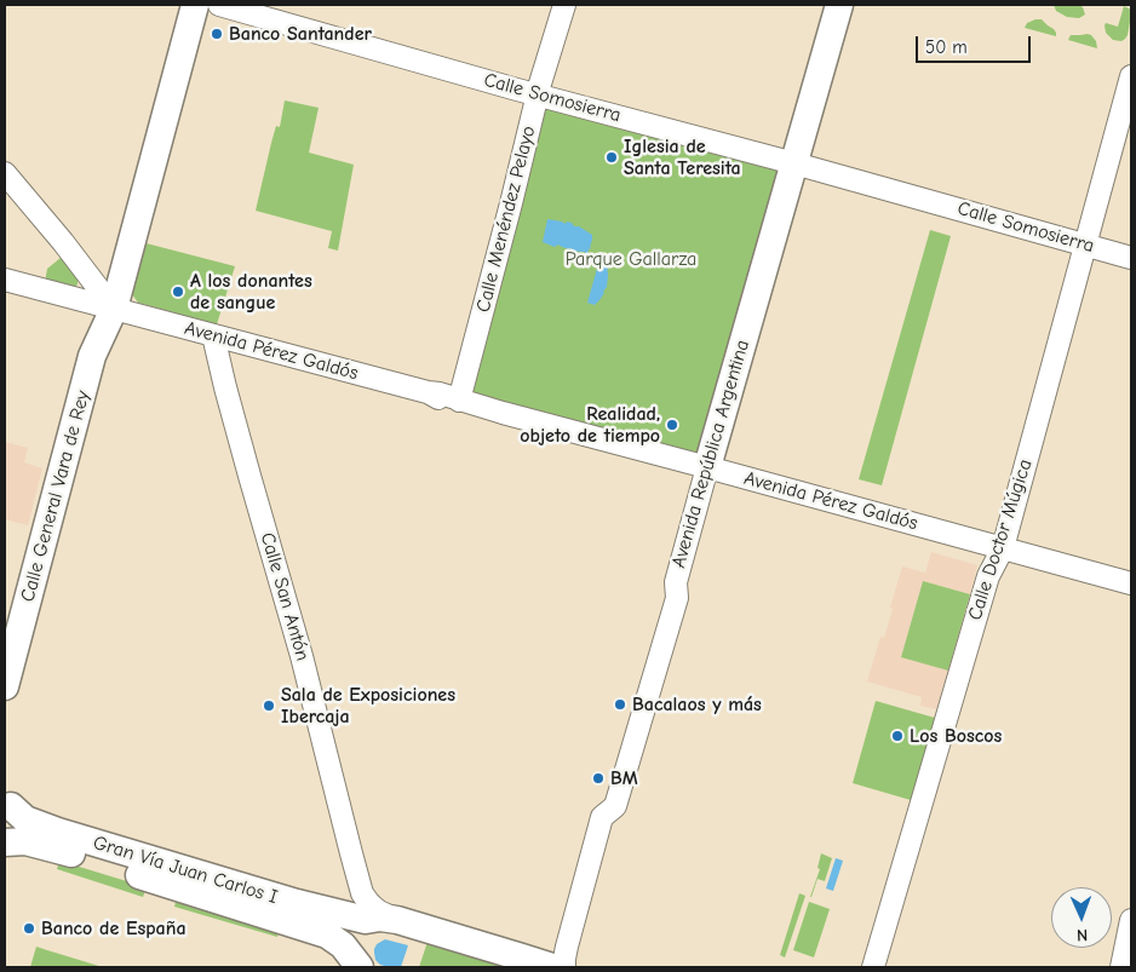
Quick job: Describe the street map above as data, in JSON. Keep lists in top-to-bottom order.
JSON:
{
  "streets": {
    "main road": ["Avenida República Argentina", "Calle General Vara de Rey", "Gran Vía Juan Carlos I"],
    "street": [
      "Calle Somosierra",
      "Calle Menéndez Pelayo",
      "Avenida Pérez Galdós",
      "Calle Doctor Múgica",
      "Calle San Antón"
    ]
  },
  "crossings": [
    ["Calle Somosierra", "Calle Menéndez Pelayo"],
    ["Calle Somosierra", "Avenida República Argentina"],
    ["Calle Somosierra", "Calle Doctor Múgica"],
    ["Calle Menéndez Pelayo", "Avenida Pérez Galdós"],
    ["Avenida Pérez Galdós", "Avenida República Argentina"],
    ["Avenida Pérez Galdós", "Calle General Vara de Rey"],
    ["Avenida Pérez Galdós", "Calle Doctor Múgica"],
    ["Avenida Pérez Galdós", "Calle San Antón"],
    ["Calle San Antón", "Gran Vía Juan Carlos I"]
  ],
  "parks": ["Parque Gallarza"],
  "places": [
    "Banco Santander",
    "Iglesia de Santa Teresita",
    "A los donantes de sangue",
    "Realidad, objeto de tiempo",
    "Bacalaos y más",
    "Sala de Exposiciones Ibercaja",
    "Los Boscos",
    "BM",
    "Banco de España"
  ],
  "scale_bar": "50 m",
  "north": "bottom"
}
